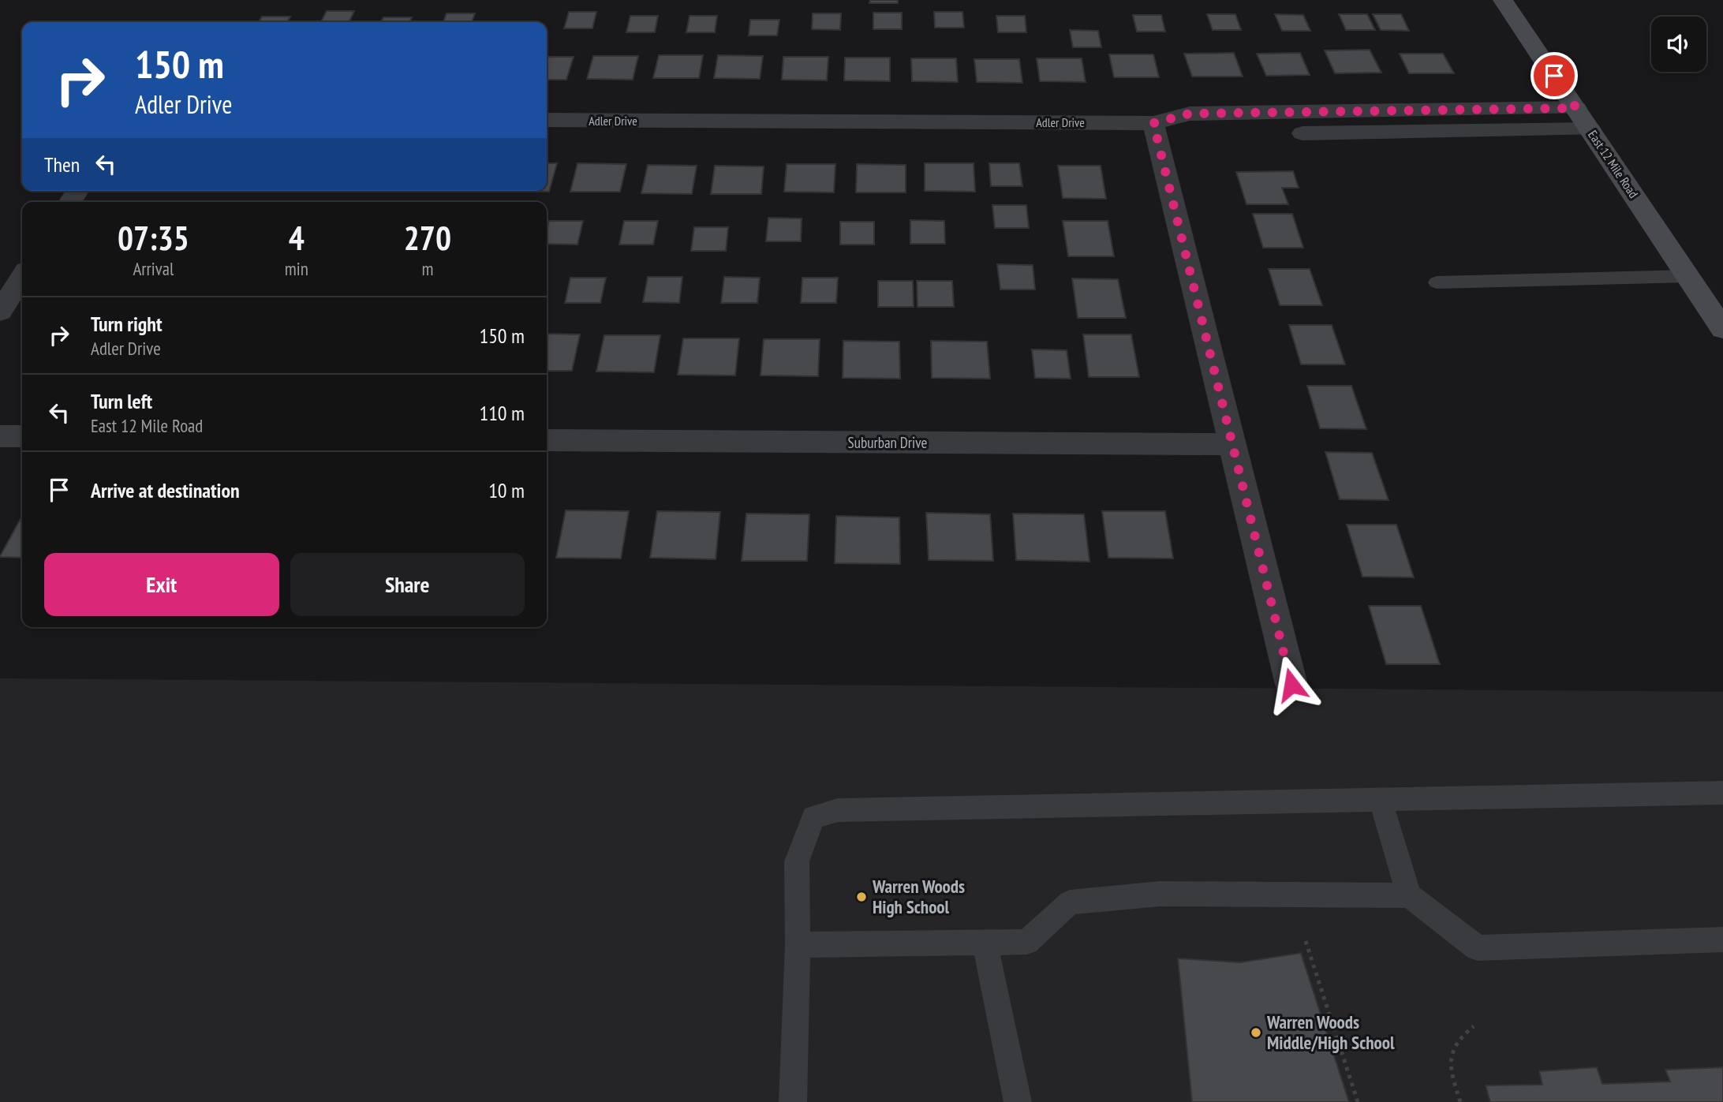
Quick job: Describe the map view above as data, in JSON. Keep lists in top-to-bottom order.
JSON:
{
  "streets": {
    "main road": ["East 12 Mile Road"],
    "street": ["Adler Drive", "Suburban Drive"]
  },
  "crossings": [
    ["Adler Drive", "East 12 Mile Road"]
  ],
  "places": ["Warren Woods High School", "Warren Woods Middle/High School"],
  "page": {
    "turn": ["150 m", "Adler Drive"],
    "then": "Then",
    "eta": [
      "07:35",
      "Arrival",
      "4",
      "min",
      "270",
      "m"
    ],
    "list": [
      {
        "name": "Turn right",
        "note": "Adler Drive",
        "value": "150 m"
      },
      {
        "name": "Turn left",
        "note": "East 12 Mile Road",
        "value": "110 m"
      },
      {
        "name": "Arrive at destination",
        "value": "10 m"
      }
    ],
    "buttons": ["Exit", "Share"]
  }
}
